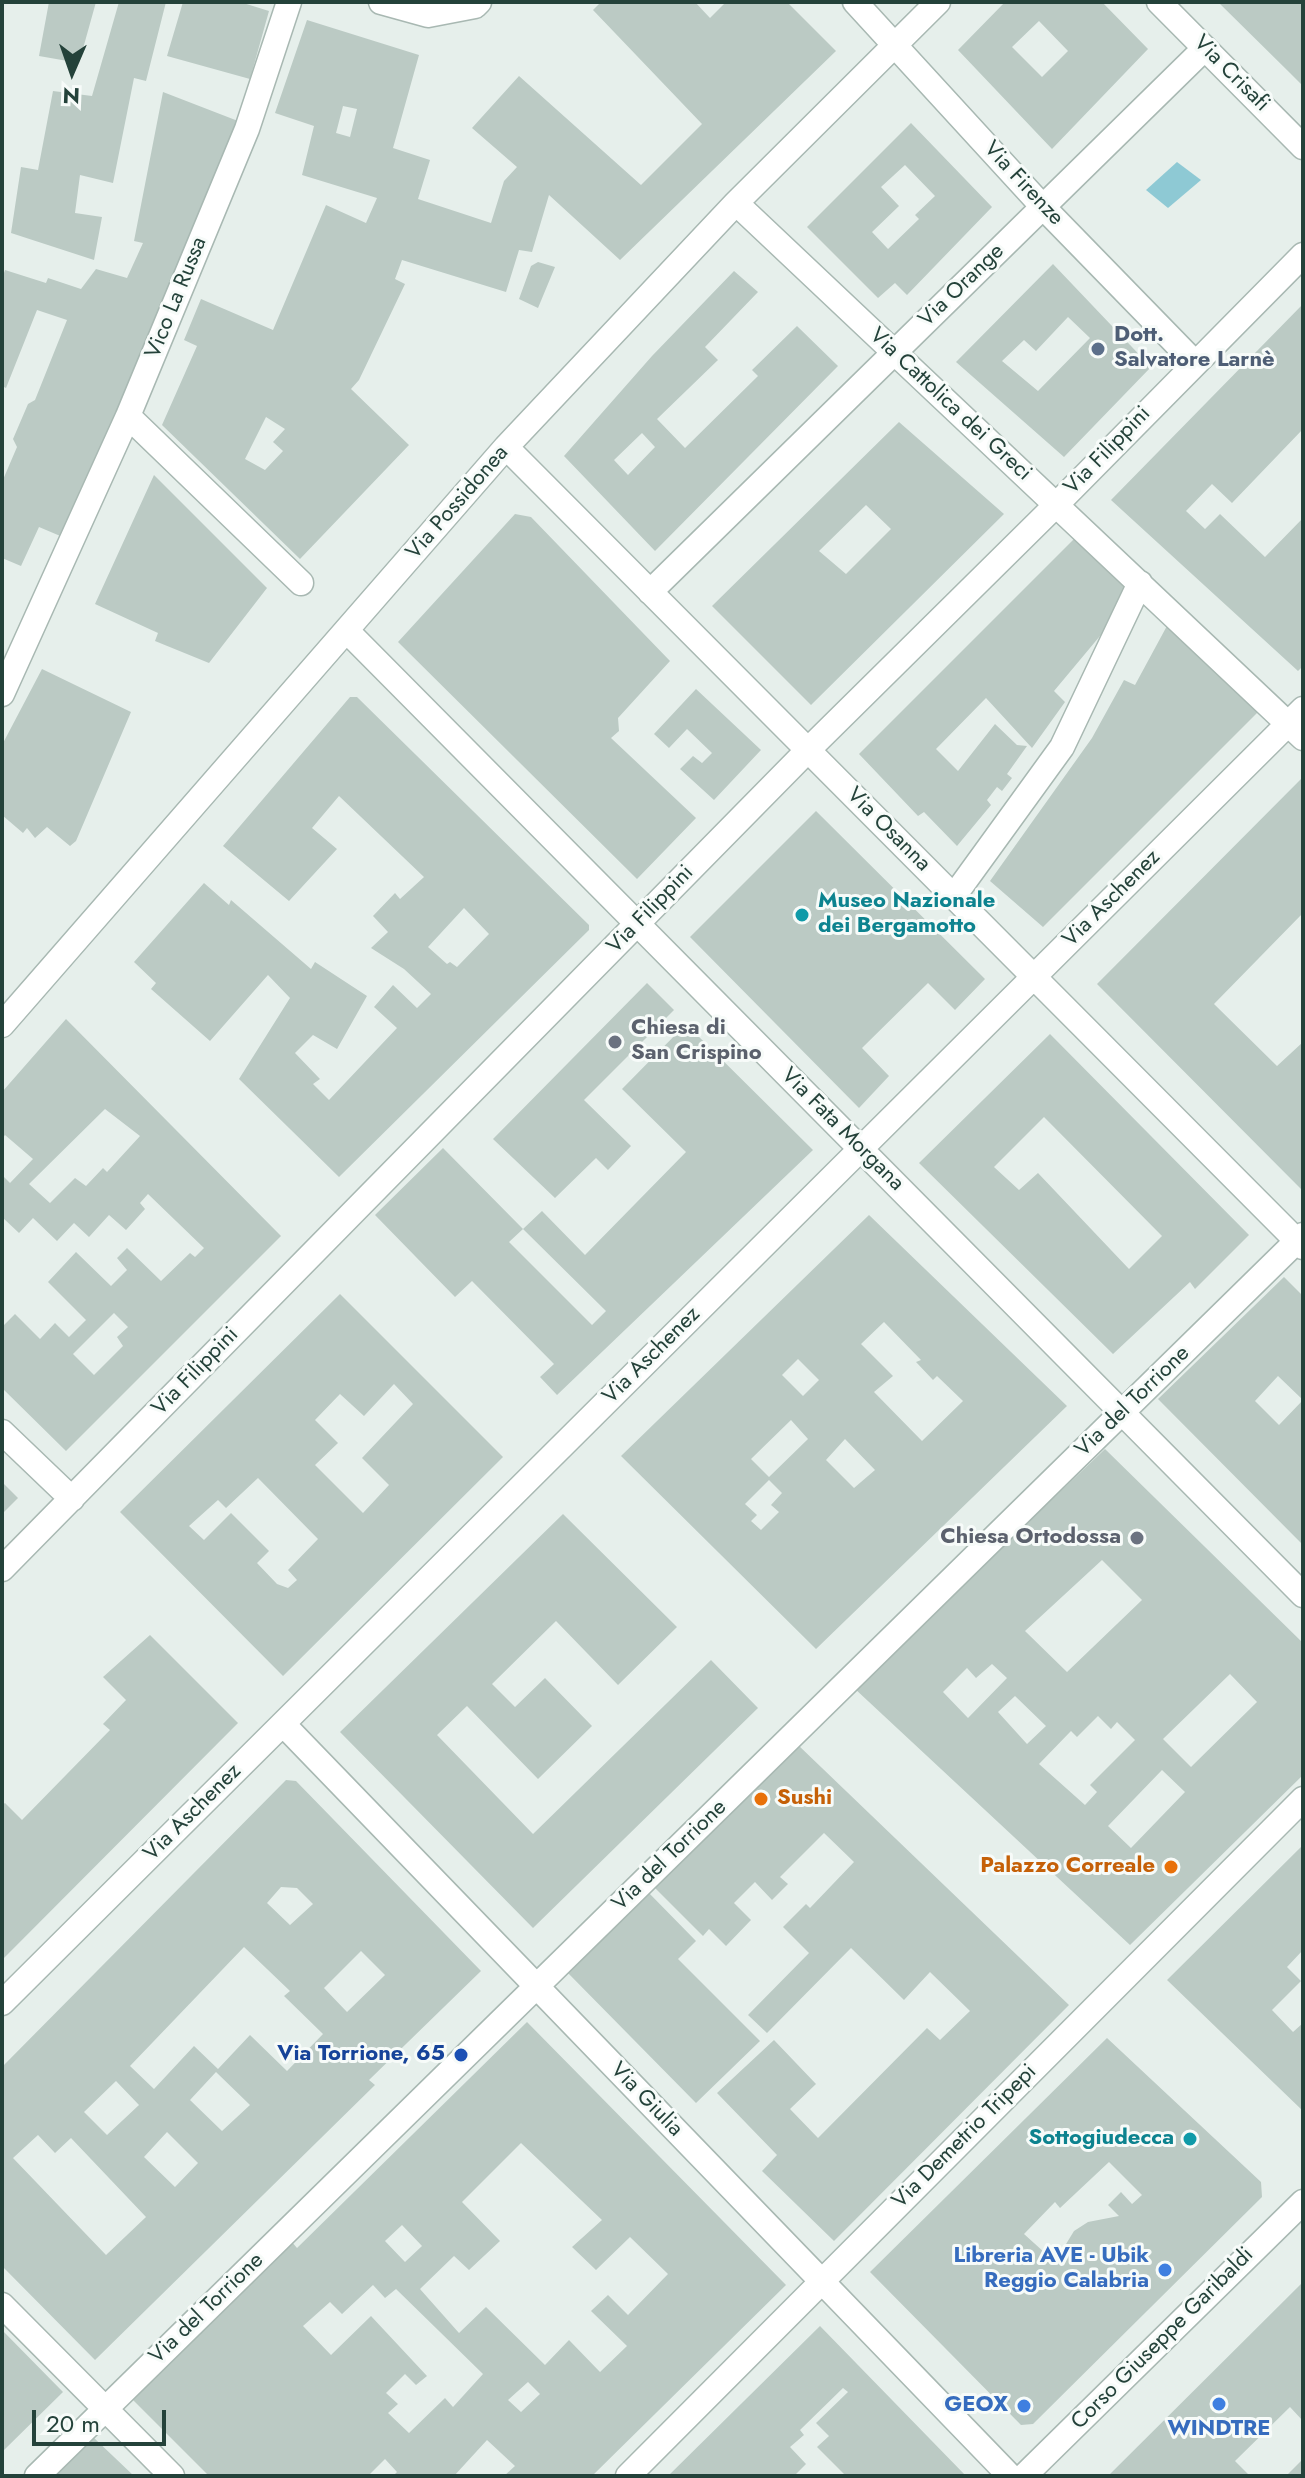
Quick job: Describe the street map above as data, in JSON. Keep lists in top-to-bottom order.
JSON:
{
  "streets": {
    "street": [
      "Via Crisafi",
      "Via Firenze",
      "Via Orange",
      "Vico La Russa",
      "Via Cattolica dei Greci",
      "Via Filippini",
      "Via Possidonea",
      "Via Osanna",
      "Via Aschenez",
      "Via Fata Morgana",
      "Via del Torrione",
      "Via Giulia",
      "Via Demetrio Tripepi",
      "Corso Giuseppe Garibaldi"
    ]
  },
  "crossings": [
    ["Via Crisafi", "Via Orange"],
    ["Via Firenze", "Via Orange"],
    ["Via Firenze", "Via Filippini"],
    ["Via Firenze", "Via Possidonea"],
    ["Via Orange", "Via Cattolica dei Greci"],
    ["Via Orange", "Via Osanna"],
    ["Via Cattolica dei Greci", "Via Filippini"],
    ["Via Cattolica dei Greci", "Via Possidonea"],
    ["Via Cattolica dei Greci", "Via Aschenez"],
    ["Via Filippini", "Via Osanna"],
    ["Via Filippini", "Via Fata Morgana"],
    ["Via Possidonea", "Via Osanna"],
    ["Via Possidonea", "Via Fata Morgana"],
    ["Via Osanna", "Via Aschenez"],
    ["Via Osanna", "Via del Torrione"],
    ["Via Aschenez", "Via Fata Morgana"],
    ["Via Aschenez", "Via Giulia"],
    ["Via Fata Morgana", "Via del Torrione"],
    ["Via del Torrione", "Via Giulia"],
    ["Via Giulia", "Via Demetrio Tripepi"]
  ],
  "places": [
    "Dott. Salvatore Larnè",
    "Museo Nazionale dei Bergamotto",
    "Chiesa di San Crispino",
    "Chiesa Ortodossa",
    "Sushi",
    "Palazzo Correale",
    "Via Torrione, 65",
    "Sottogiudecca",
    "Libreria AVE - Ubik Reggio Calabria",
    "WINDTRE",
    "GEOX"
  ],
  "scale_bar": "20 m",
  "north": "bottom"
}
